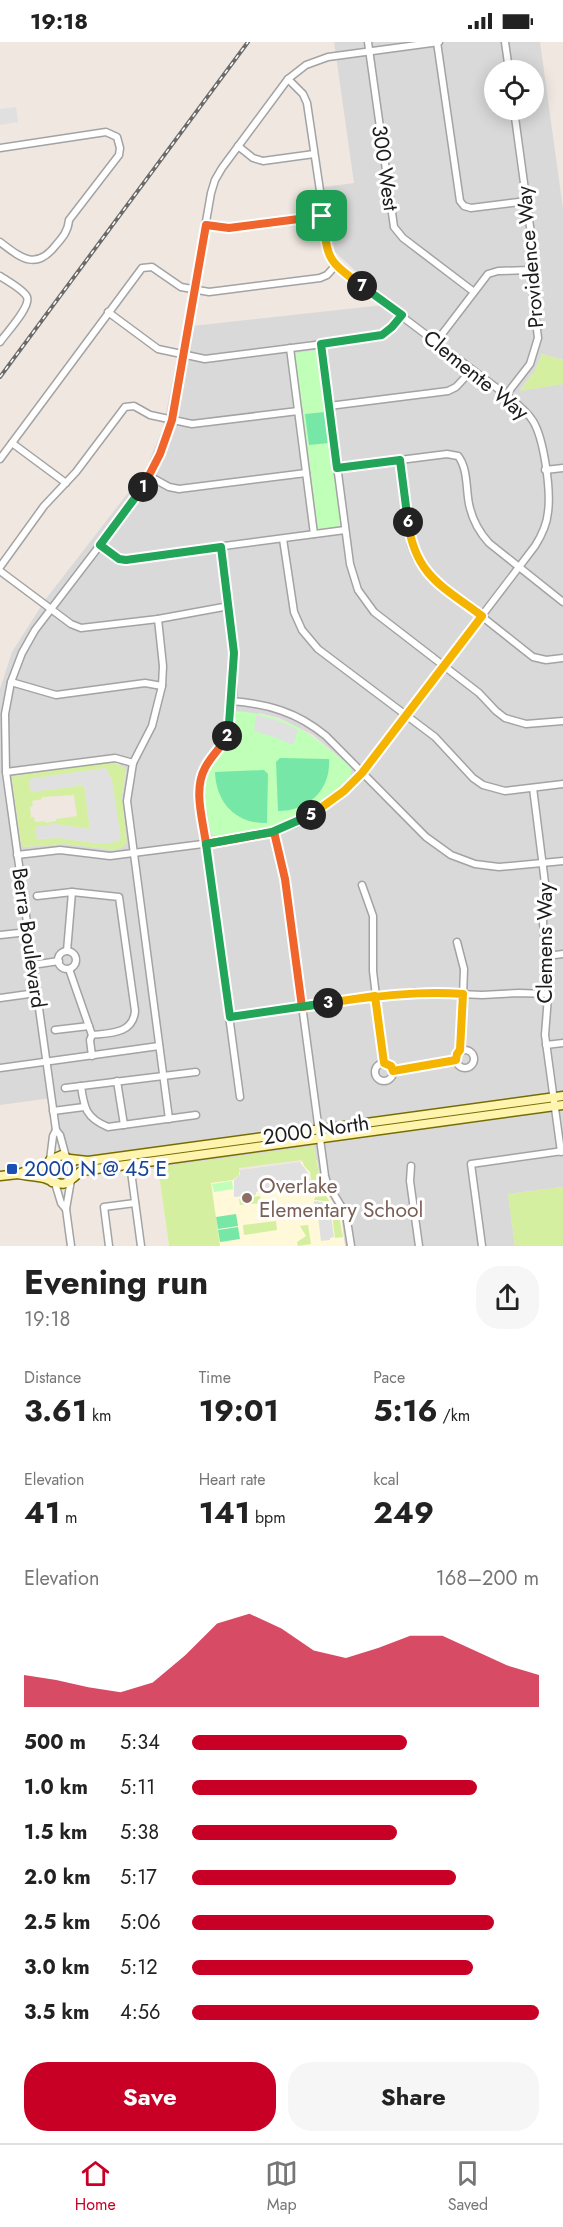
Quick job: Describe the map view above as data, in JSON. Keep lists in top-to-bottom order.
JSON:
{
  "streets": {
    "street": [
      "300 West",
      "Providence Way",
      "Clemente Way",
      "Berra Boulevard",
      "Clemens Way",
      "2000 North"
    ]
  },
  "crossings": [
    ["300 West", "Berra Boulevard"],
    ["Providence Way", "Clemente Way"],
    ["Clemente Way", "Berra Boulevard"],
    ["Berra Boulevard", "2000 North"],
    ["Clemens Way", "2000 North"]
  ],
  "places": {
    "transit": ["2000 N @ 45 E"],
    "other": ["Overlake Elementary School"]
  },
  "page": {
    "status": "19:18",
    "pins": [
      "7",
      "1",
      "6",
      "2",
      "5",
      "3"
    ],
    "heading": ["Evening run", "19:18"],
    "stats": [
      ["Distance", "3.61 km"],
      ["Time", "19:01"],
      ["Pace", "5:16 /km"],
      ["Elevation", "41 m"],
      ["Heart rate", "141 bpm"],
      ["kcal", "249"]
    ],
    "chart": ["Elevation", "168–200 m"],
    "list": [
      {
        "name": "500 m",
        "note": "5:34"
      },
      {
        "name": "1.0 km",
        "note": "5:11"
      },
      {
        "name": "1.5 km",
        "note": "5:38"
      },
      {
        "name": "2.0 km",
        "note": "5:17"
      },
      {
        "name": "2.5 km",
        "note": "5:06"
      },
      {
        "name": "3.0 km",
        "note": "5:12"
      },
      {
        "name": "3.5 km",
        "note": "4:56"
      }
    ],
    "buttons": ["Save", "Share"],
    "tabs": ["Home", "Map", "Saved"]
  }
}
